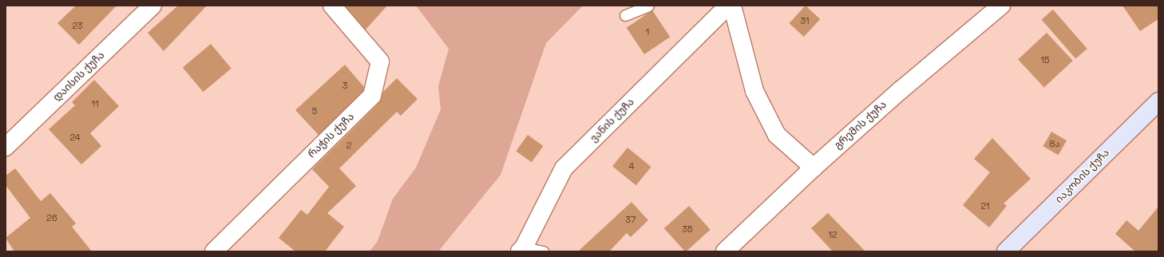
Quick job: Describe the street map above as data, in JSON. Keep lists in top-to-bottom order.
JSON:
{
  "streets": {
    "street": [
      "დაისის ქუჩა",
      "ვანის ქუჩა",
      "გრემის ქუჩა",
      "რაჭის ქუჩა",
      "იაკობის ქუჩა"
    ]
  },
  "house_numbers": [
    "31",
    "23",
    "1",
    "15",
    "3",
    "11",
    "5",
    "24",
    "8ა",
    "2",
    "4",
    "21",
    "26",
    "37",
    "35",
    "12"
  ]
}
